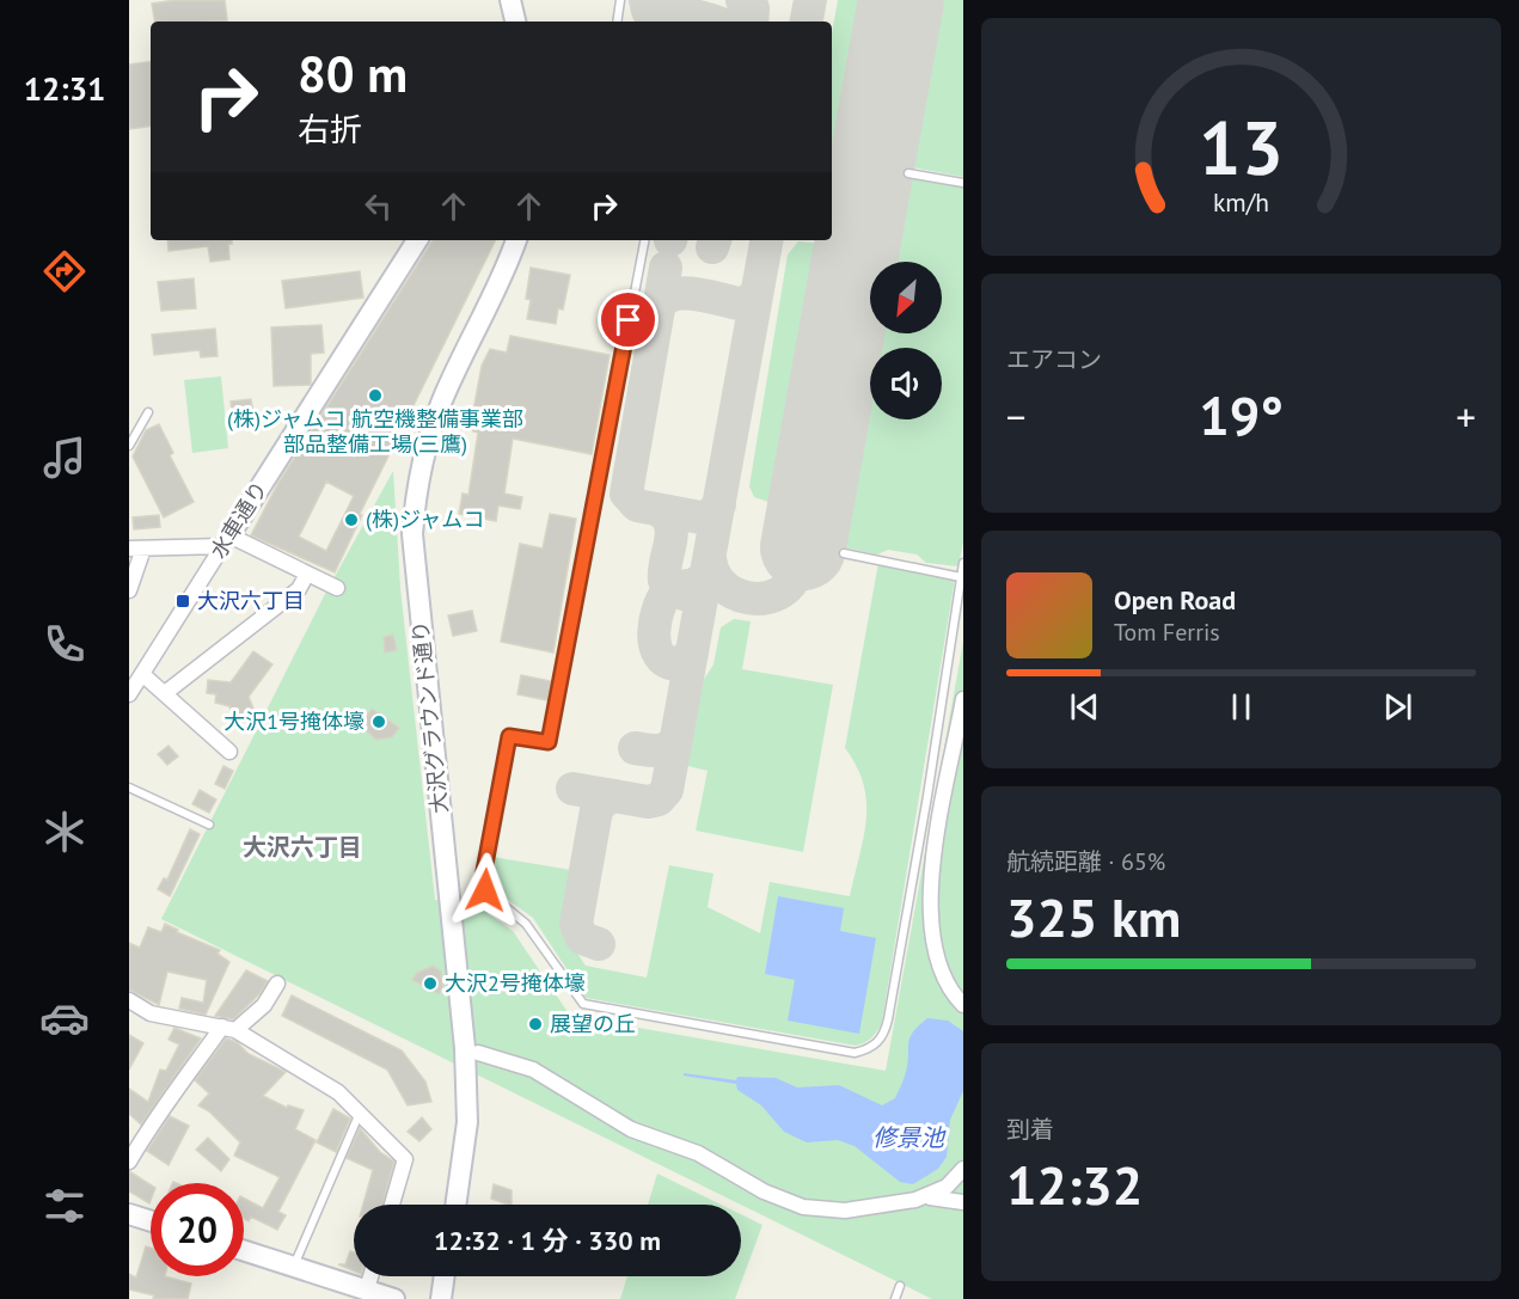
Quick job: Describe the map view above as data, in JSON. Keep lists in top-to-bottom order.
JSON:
{
  "streets": {
    "street": ["水車通り", "大沢グラウンド通り"]
  },
  "districts": ["大沢六丁目"],
  "water": ["修景池"],
  "places": {
    "other": [
      "(株)ジャムコ 航空機整備事業部 部品整備工場(三鷹)",
      "(株)ジャムコ",
      "大沢1号掩体壕",
      "大沢2号掩体壕",
      "展望の丘"
    ],
    "transit": ["大沢六丁目"]
  },
  "north": "bottom left",
  "page": {
    "tabs": "12:31",
    "turn": ["80 m", "右折"],
    "tile": [
      "エアコン",
      ["航続距離 · 65%", "325 km"],
      ["到着", "12:32"]
    ],
    "heat": ["−", "19°", "+"],
    "song": ["Open Road", "Tom Ferris"],
    "limit": "20",
    "trip": "12:32 · 1 分 · 330 m",
    "gauge": ["13", "km/h"]
  }
}
